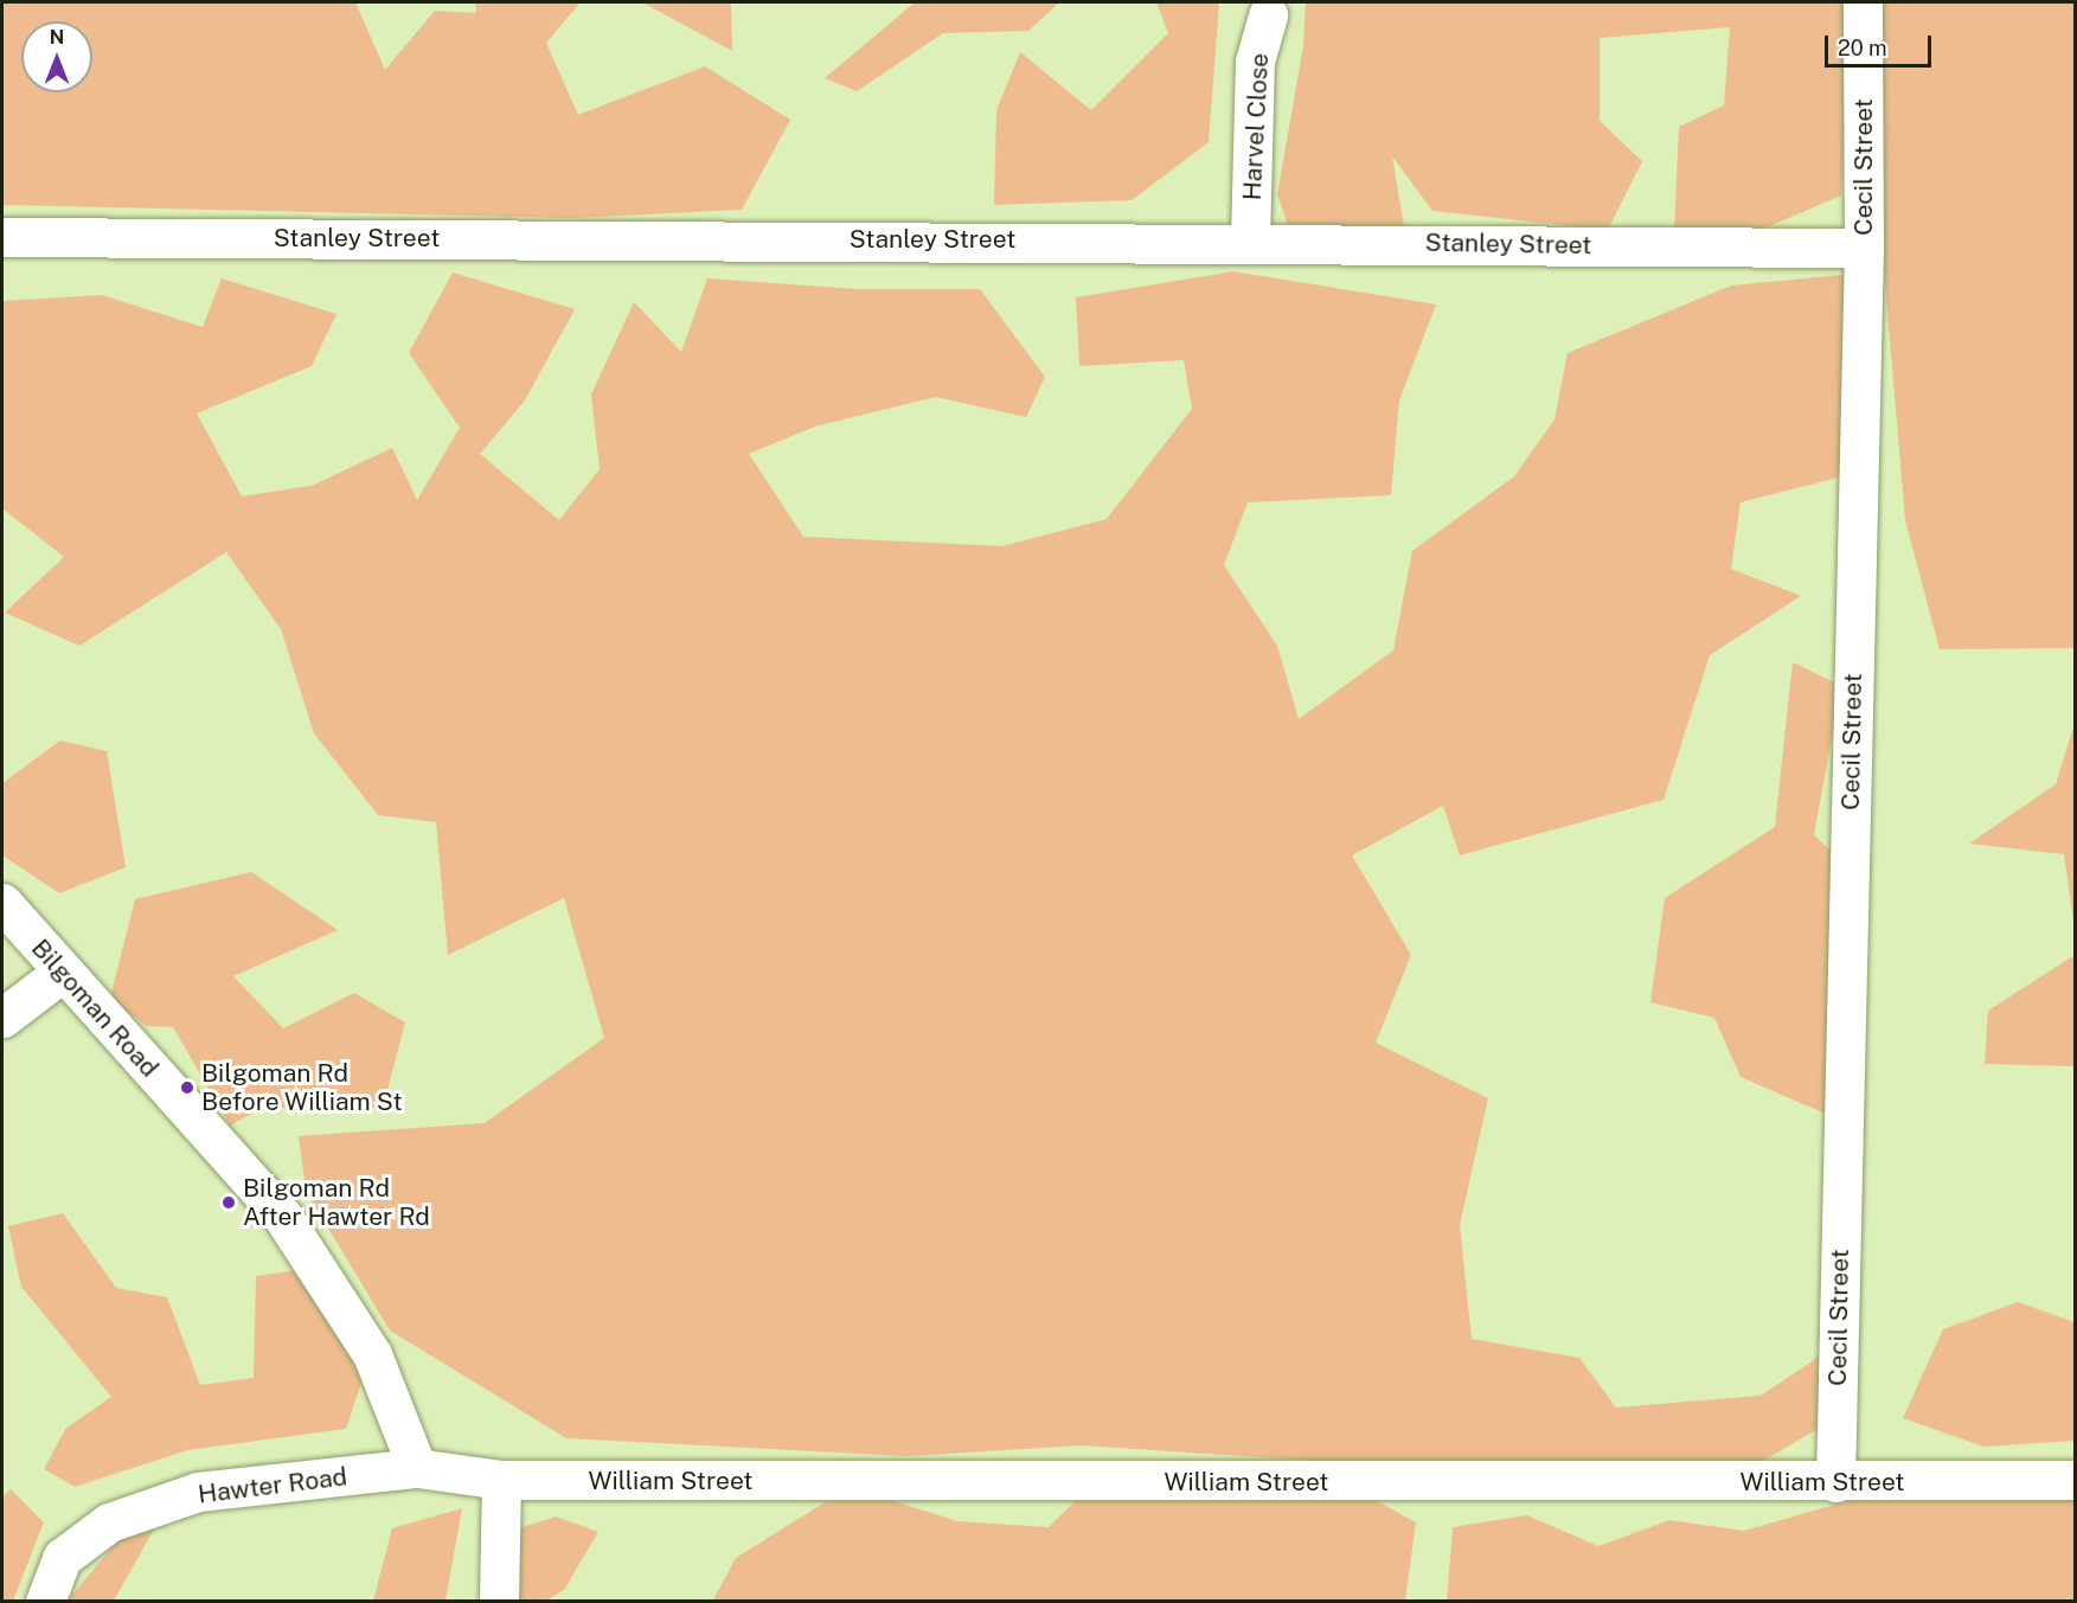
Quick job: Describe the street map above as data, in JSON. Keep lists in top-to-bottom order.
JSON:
{
  "streets": {
    "street": [
      "Harvel Close",
      "Cecil Street",
      "Stanley Street",
      "Bilgoman Road",
      "William Street",
      "Hawter Road"
    ]
  },
  "crossings": [
    ["Harvel Close", "Stanley Street"],
    ["Cecil Street", "Stanley Street"],
    ["Cecil Street", "William Street"],
    ["Bilgoman Road", "William Street"],
    ["Bilgoman Road", "Hawter Road"],
    ["William Street", "Hawter Road"]
  ],
  "places": ["Bilgoman Rd Before William St", "Bilgoman Rd After Hawter Rd"],
  "scale_bar": "20 m",
  "north": "top"
}
